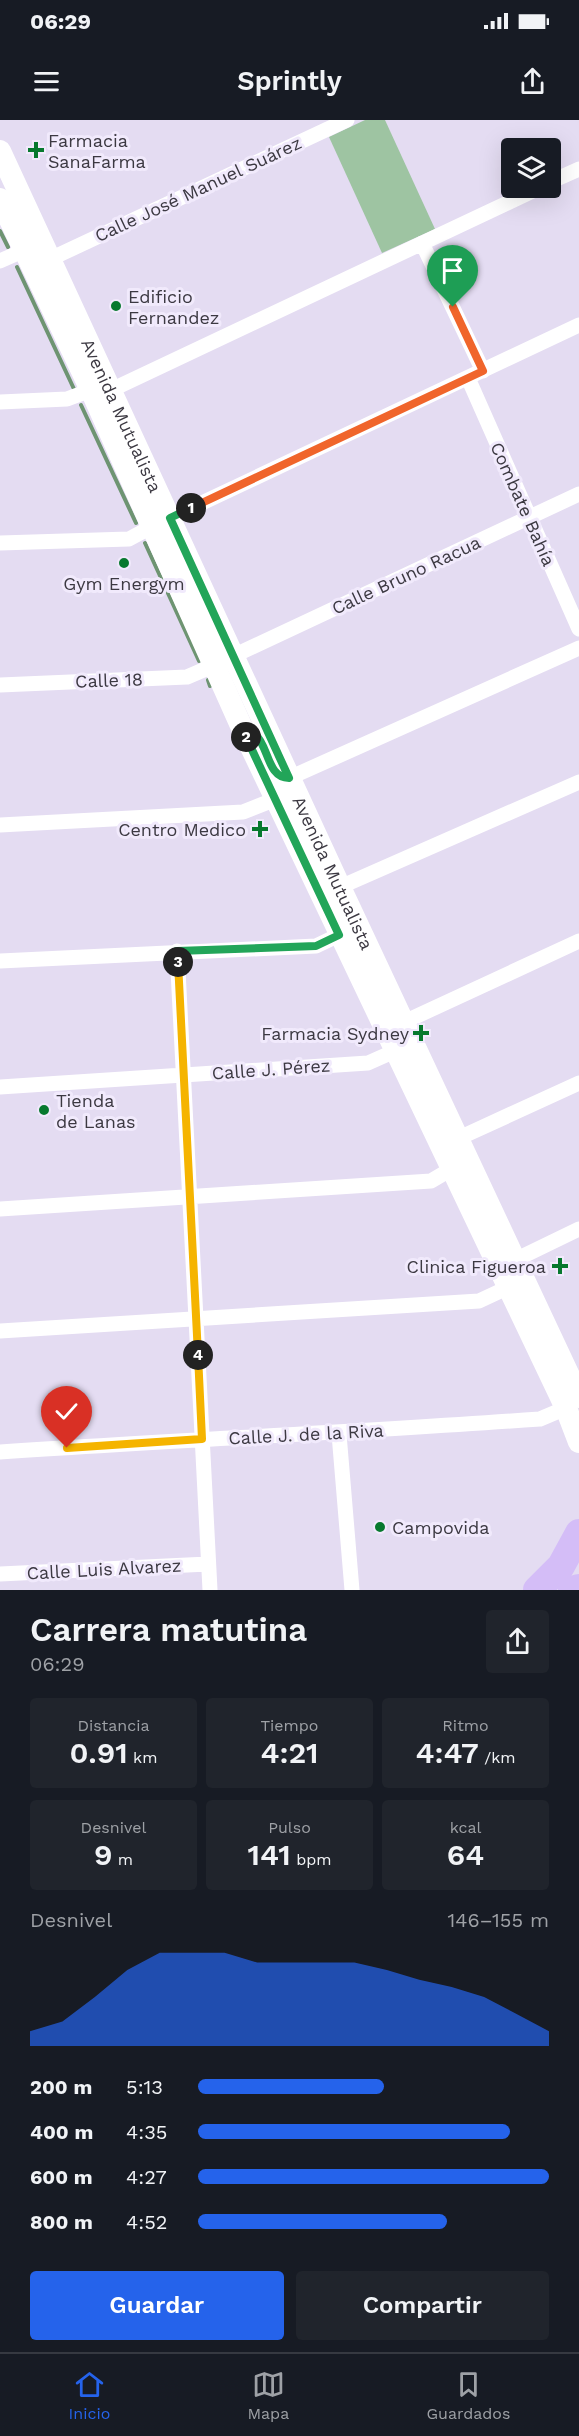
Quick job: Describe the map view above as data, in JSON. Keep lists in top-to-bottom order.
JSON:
{
  "streets": {
    "main road": ["Avenida Mutualista"],
    "street": [
      "Calle José Manuel Suárez",
      "Combate Bahía",
      "Calle Bruno Racua",
      "Calle 18",
      "Calle J. Pérez",
      "Calle J. de la Riva",
      "Calle Luis Alvarez"
    ]
  },
  "crossings": [
    ["Calle José Manuel Suárez", "Avenida Mutualista"],
    ["Avenida Mutualista", "Calle Bruno Racua"],
    ["Avenida Mutualista", "Calle 18"],
    ["Avenida Mutualista", "Calle J. Pérez"],
    ["Avenida Mutualista", "Calle J. de la Riva"],
    ["Combate Bahía", "Calle Bruno Racua"],
    ["Calle Bruno Racua", "Calle 18"]
  ],
  "places": {
    "health": [
      "Farmacia SanaFarma",
      "Centro Medico",
      "Farmacia Sydney",
      "Clinica Figueroa"
    ],
    "other": [
      "Edificio Fernandez",
      "Gym Energym",
      "Tienda de Lanas",
      "Campovida"
    ]
  },
  "page": {
    "status": "06:29",
    "header": "Sprintly",
    "pins": [
      "1",
      "2",
      "3",
      "4"
    ],
    "heading": ["Carrera matutina", "06:29"],
    "stats": [
      ["Distancia", "0.91 km"],
      ["Tiempo", "4:21"],
      ["Ritmo", "4:47 /km"],
      ["Desnivel", "9 m"],
      ["Pulso", "141 bpm"],
      ["kcal", "64"]
    ],
    "chart": ["Desnivel", "146–155 m"],
    "list": [
      {
        "name": "200 m",
        "note": "5:13"
      },
      {
        "name": "400 m",
        "note": "4:35"
      },
      {
        "name": "600 m",
        "note": "4:27"
      },
      {
        "name": "800 m",
        "note": "4:52"
      }
    ],
    "buttons": ["Guardar", "Compartir"],
    "tabs": ["Inicio", "Mapa", "Guardados"]
  }
}
